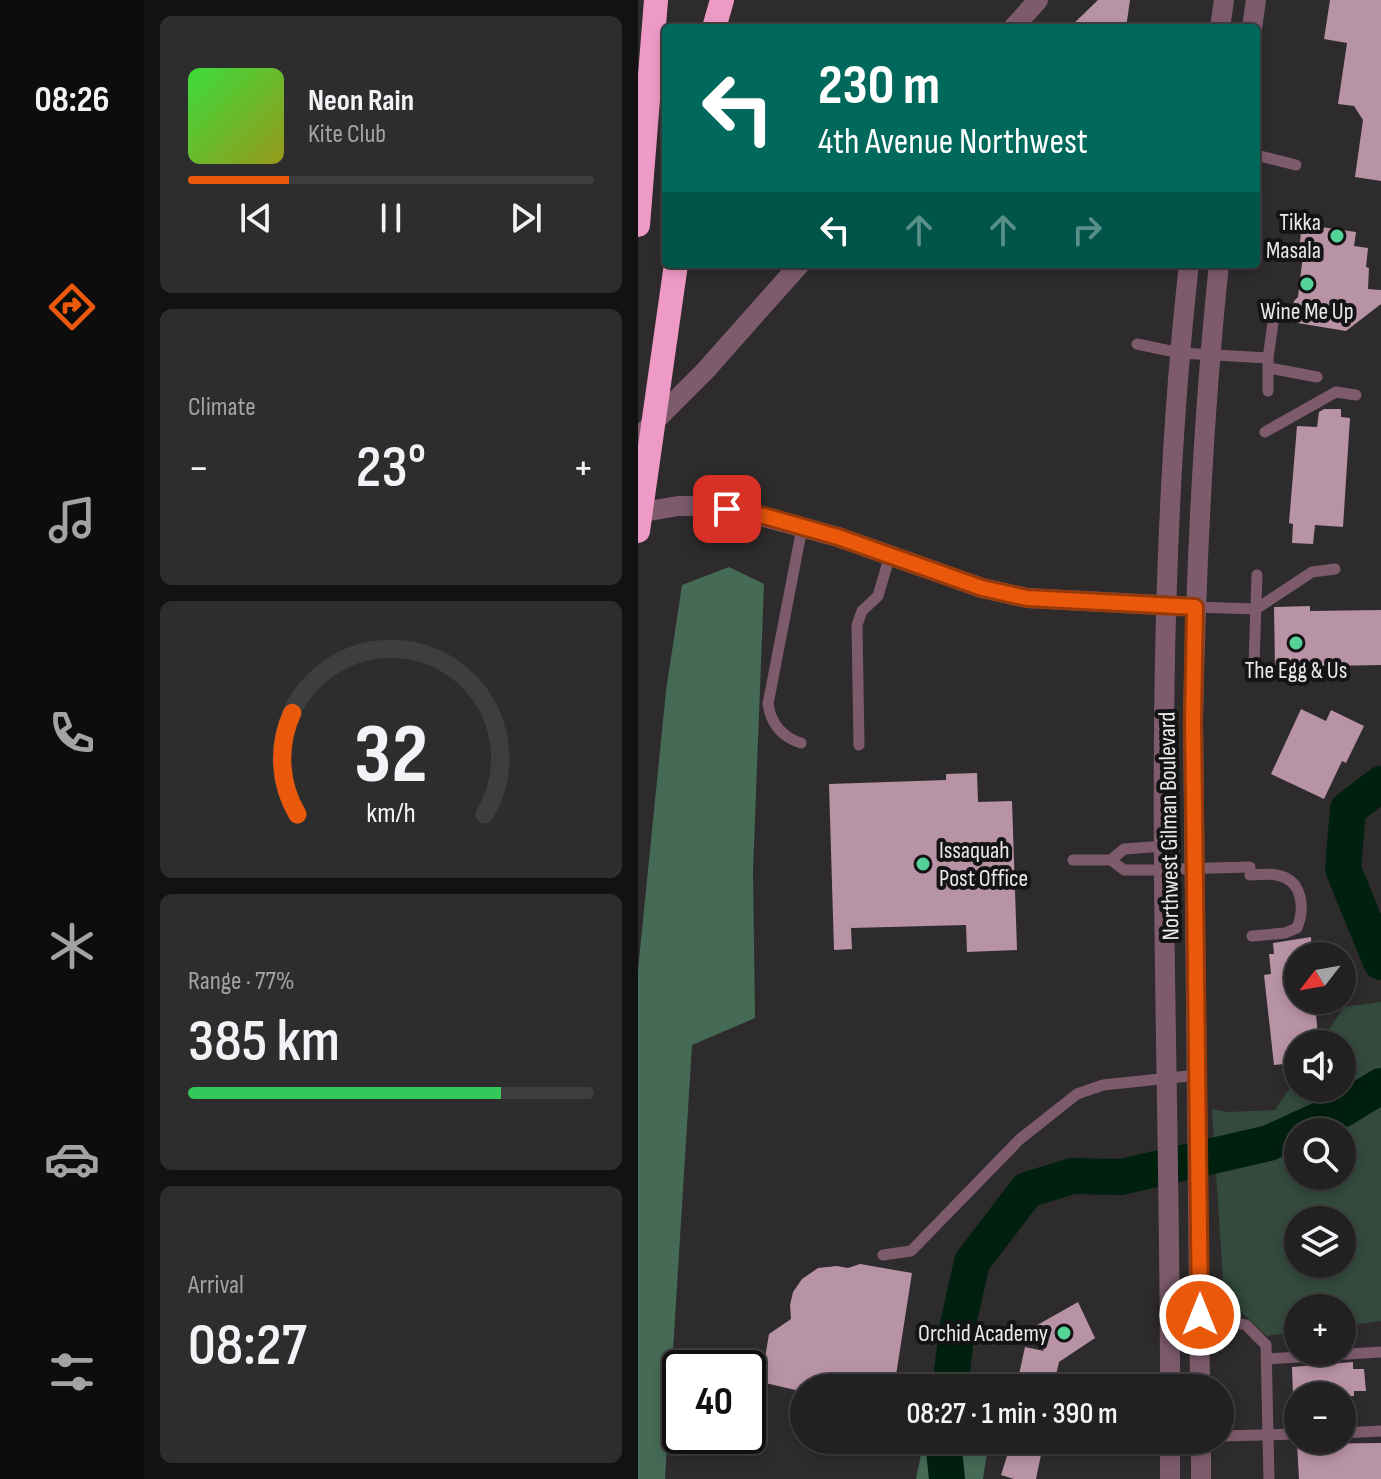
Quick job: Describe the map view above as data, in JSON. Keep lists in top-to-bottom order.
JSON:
{
  "streets": {
    "street": ["Northwest Gilman Boulevard"]
  },
  "places": [
    "Tikka Masala",
    "Wine Me Up",
    "The Egg & Us",
    "Issaquah Post Office",
    "Orchid Academy"
  ],
  "north": "bottom left",
  "page": {
    "tabs": "08:26",
    "turn": ["230 m", "4th Avenue Northwest"],
    "song": ["Neon Rain", "Kite Club"],
    "tile": [
      "Climate",
      ["Range · 77%", "385 km"],
      ["Arrival", "08:27"]
    ],
    "heat": ["−", "23°", "+"],
    "map_buttons": ["+", "−"],
    "limit": "40",
    "trip": "08:27 · 1 min · 390 m",
    "gauge": ["32", "km/h"]
  }
}
